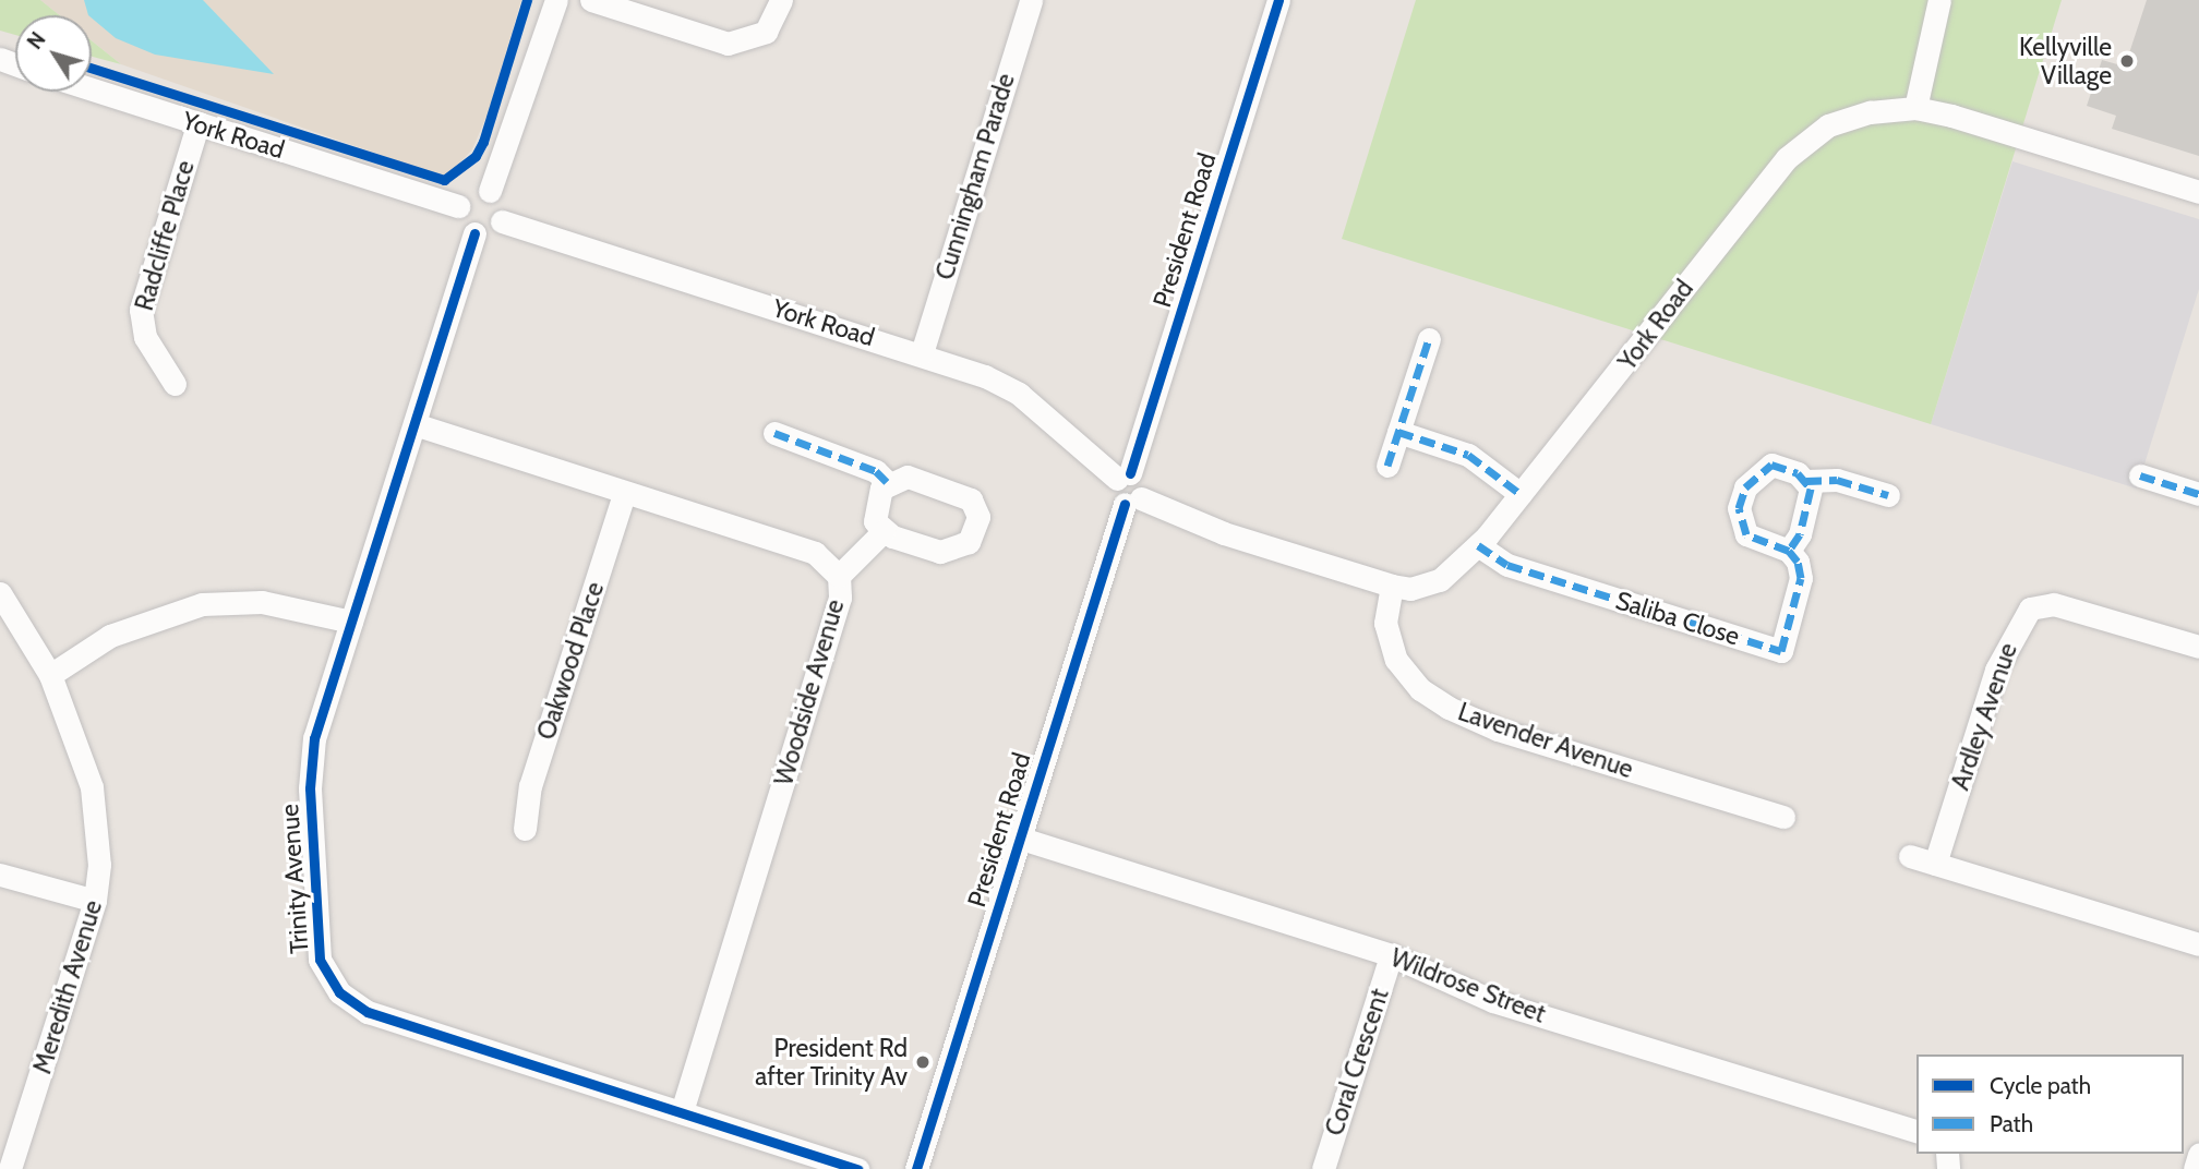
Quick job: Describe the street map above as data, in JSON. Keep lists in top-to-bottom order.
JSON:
{
  "streets": {
    "street": [
      "York Road",
      "Cunningham Parade",
      "President Road",
      "Radcliffe Place",
      "Saliba Close",
      "Oakwood Place",
      "Woodside Avenue",
      "Ardley Avenue",
      "Lavender Avenue",
      "Trinity Avenue",
      "Wildrose Street",
      "Meredith Avenue",
      "Coral Crescent"
    ]
  },
  "crossings": [
    ["York Road", "Cunningham Parade"],
    ["York Road", "President Road"],
    ["York Road", "Radcliffe Place"],
    ["York Road", "Saliba Close"],
    ["York Road", "Lavender Avenue"],
    ["York Road", "Trinity Avenue"],
    ["President Road", "Wildrose Street"],
    ["Oakwood Place", "Woodside Avenue"],
    ["Woodside Avenue", "Trinity Avenue"],
    ["Wildrose Street", "Coral Crescent"]
  ],
  "places": ["Kellyville Village", "President Rd after Trinity Av"],
  "legend": ["Cycle path", "Path"],
  "north": "top left"
}
